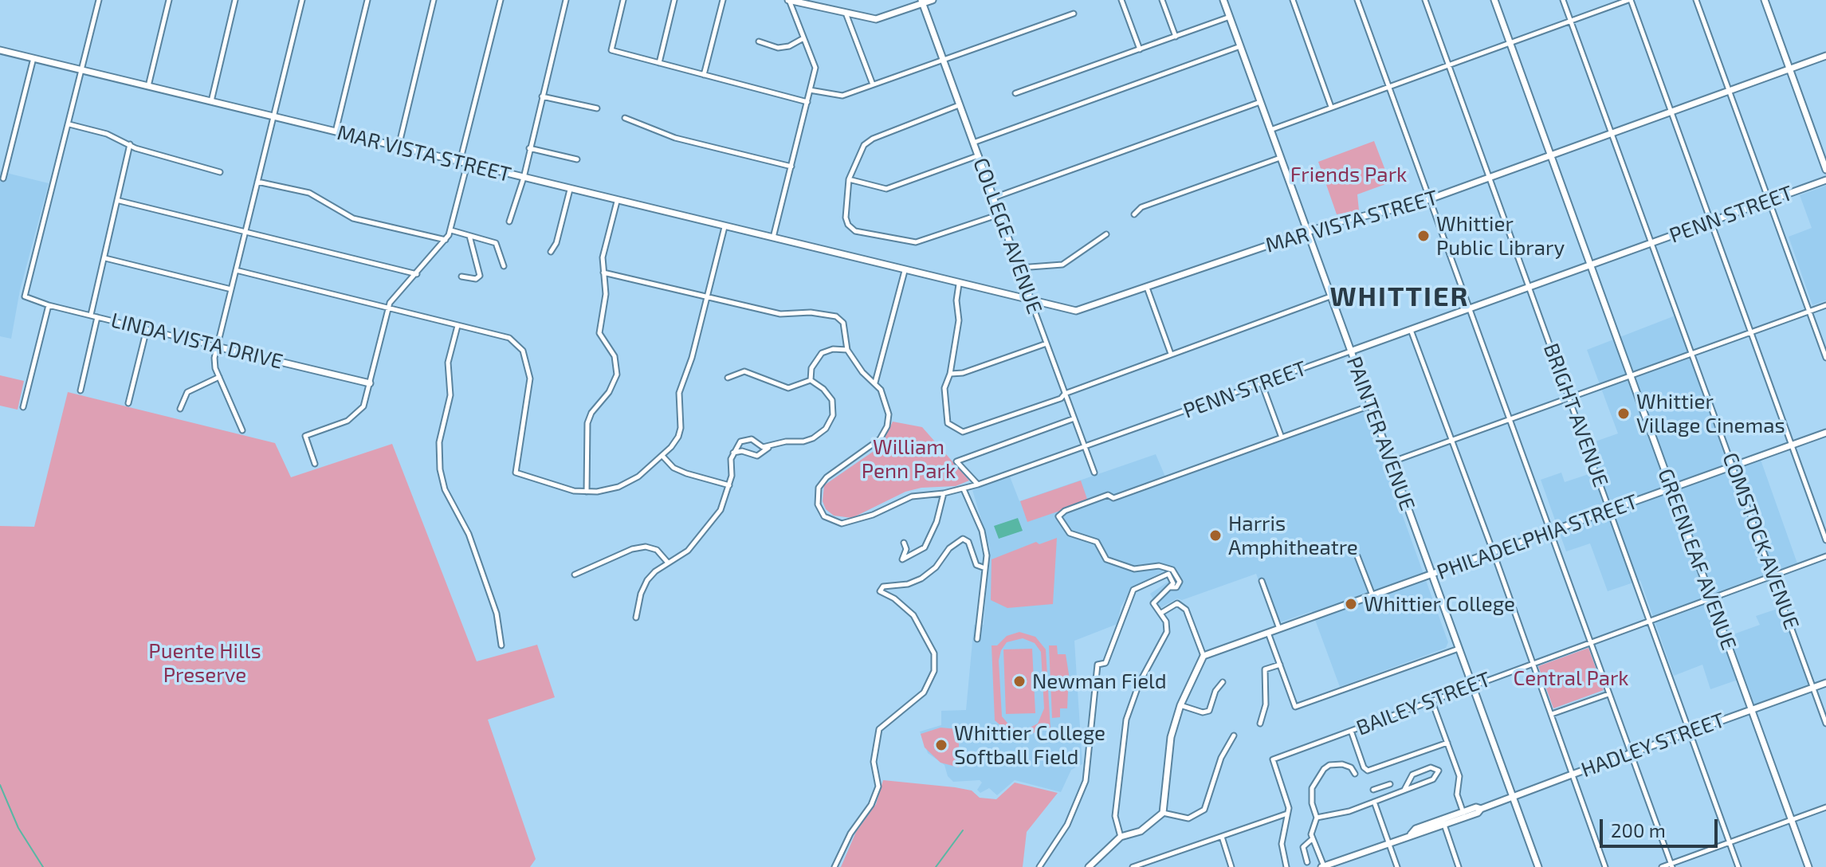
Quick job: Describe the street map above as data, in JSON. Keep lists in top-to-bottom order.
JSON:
{
  "streets": {
    "street": [
      "MAR VISTA STREET",
      "PENN STREET",
      "COLLEGE AVENUE",
      "LINDA VISTA DRIVE",
      "BRIGHT AVENUE",
      "PAINTER AVENUE",
      "PHILADELPHIA STREET",
      "COMSTOCK AVENUE",
      "GREENLEAF AVENUE",
      "BAILEY STREET",
      "HADLEY STREET"
    ]
  },
  "crossings": [
    ["MAR VISTA STREET", "COLLEGE AVENUE"],
    ["MAR VISTA STREET", "BRIGHT AVENUE"],
    ["MAR VISTA STREET", "PAINTER AVENUE"],
    ["MAR VISTA STREET", "COMSTOCK AVENUE"],
    ["MAR VISTA STREET", "GREENLEAF AVENUE"],
    ["PENN STREET", "COLLEGE AVENUE"],
    ["PENN STREET", "BRIGHT AVENUE"],
    ["PENN STREET", "PAINTER AVENUE"],
    ["PENN STREET", "COMSTOCK AVENUE"],
    ["PENN STREET", "GREENLEAF AVENUE"],
    ["BRIGHT AVENUE", "PHILADELPHIA STREET"],
    ["BRIGHT AVENUE", "BAILEY STREET"],
    ["BRIGHT AVENUE", "HADLEY STREET"],
    ["PAINTER AVENUE", "PHILADELPHIA STREET"],
    ["PAINTER AVENUE", "BAILEY STREET"],
    ["PAINTER AVENUE", "HADLEY STREET"],
    ["PHILADELPHIA STREET", "COMSTOCK AVENUE"],
    ["PHILADELPHIA STREET", "GREENLEAF AVENUE"],
    ["COMSTOCK AVENUE", "BAILEY STREET"],
    ["COMSTOCK AVENUE", "HADLEY STREET"],
    ["GREENLEAF AVENUE", "BAILEY STREET"],
    ["GREENLEAF AVENUE", "HADLEY STREET"]
  ],
  "districts": ["WHITTIER"],
  "parks": [
    "Friends Park",
    "William Penn Park",
    "Puente Hills Preserve",
    "Central Park"
  ],
  "places": [
    "Whittier Public Library",
    "Whittier Village Cinemas",
    "Harris Amphitheatre",
    "Whittier College",
    "Newman Field",
    "Whittier College Softball Field"
  ],
  "scale_bar": "200 m"
}
